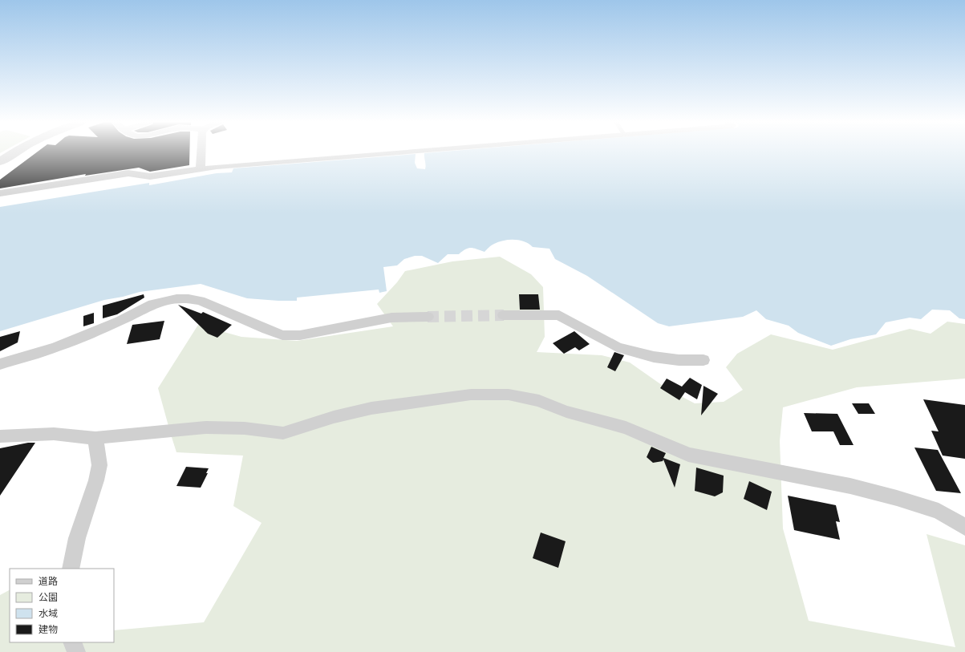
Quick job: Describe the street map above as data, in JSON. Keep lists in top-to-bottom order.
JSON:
{
  "legend": [
    "道路",
    "公園",
    "水域",
    "建物"
  ]
}
